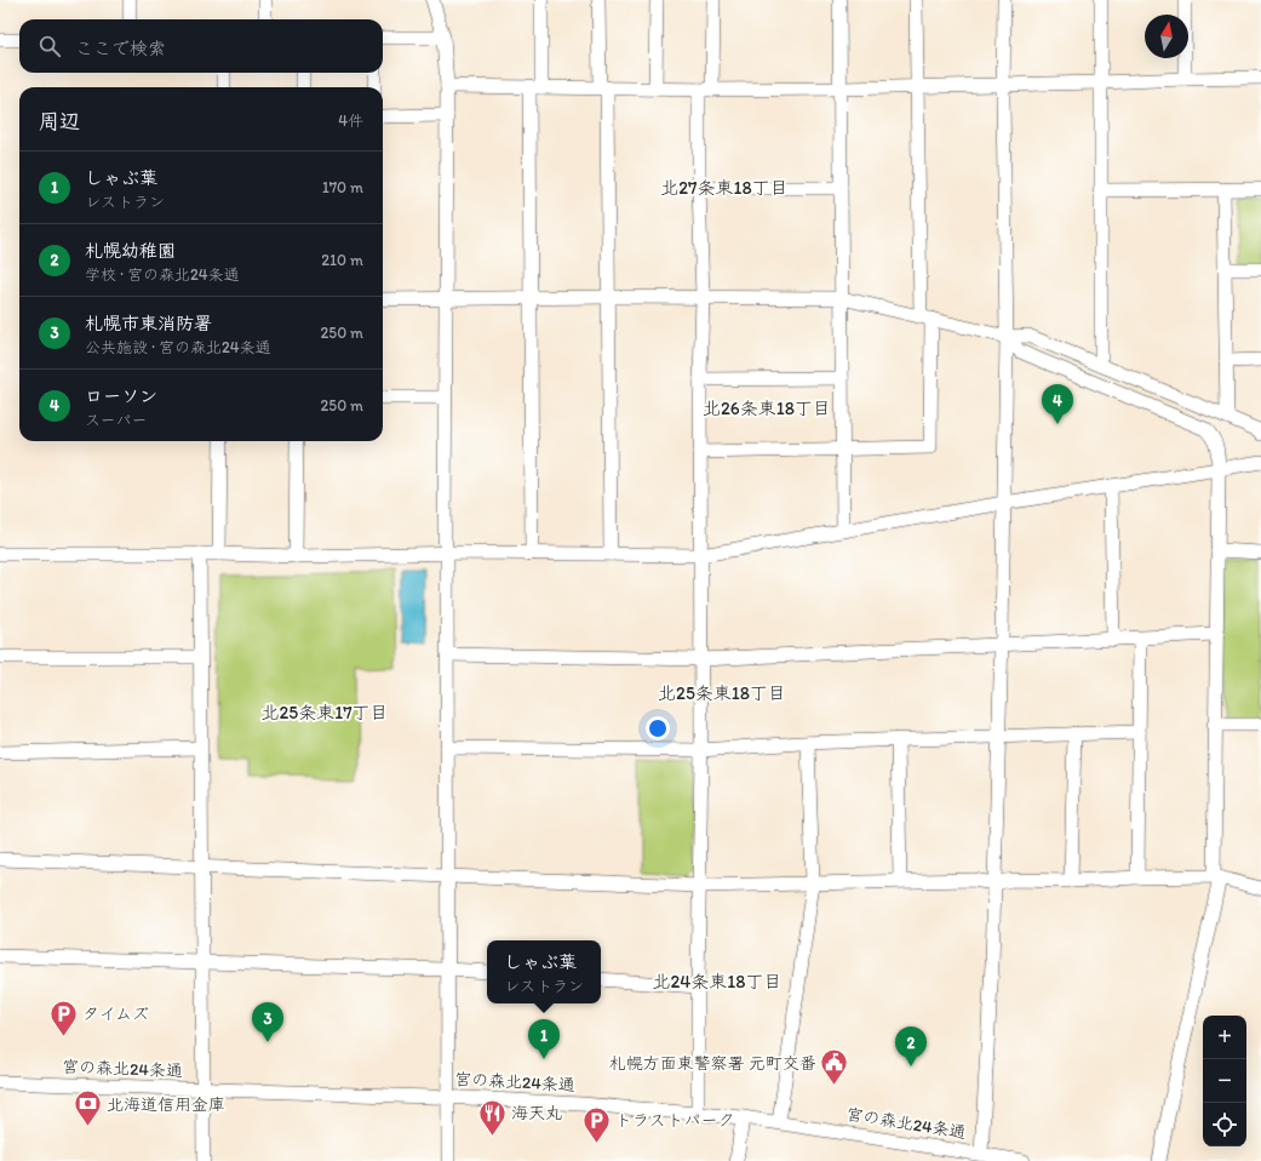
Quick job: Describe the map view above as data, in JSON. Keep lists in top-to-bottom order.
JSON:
{
  "streets": {
    "street": ["宮の森北24条通"]
  },
  "districts": [
    "北27条東18丁目",
    "北26条東18丁目",
    "北25条東18丁目",
    "北25条東17丁目",
    "北24条東18丁目"
  ],
  "places": {
    "parking": ["タイムズ", "トラストパーク"],
    "public building": ["札幌方面東警察署 元町交番"],
    "bank": ["北海道信用金庫"],
    "restaurant": ["海天丸"]
  },
  "north": "top",
  "page": {
    "search": "ここで検索",
    "heading": ["周辺", "4件"],
    "list": [
      {
        "mark": "1",
        "name": "しゃぶ葉",
        "note": "レストラン",
        "value": "170 m"
      },
      {
        "mark": "2",
        "name": "札幌幼稚園",
        "note": "学校 · 宮の森北24条通",
        "value": "210 m"
      },
      {
        "mark": "3",
        "name": "札幌市東消防署",
        "note": "公共施設 · 宮の森北24条通",
        "value": "250 m"
      },
      {
        "mark": "4",
        "name": "ローソン",
        "note": "スーパー",
        "value": "250 m"
      }
    ],
    "pins": [
      "4",
      "3",
      "1",
      "2"
    ],
    "popup": ["しゃぶ葉", "レストラン"],
    "map_buttons": ["+", "−"]
  }
}
